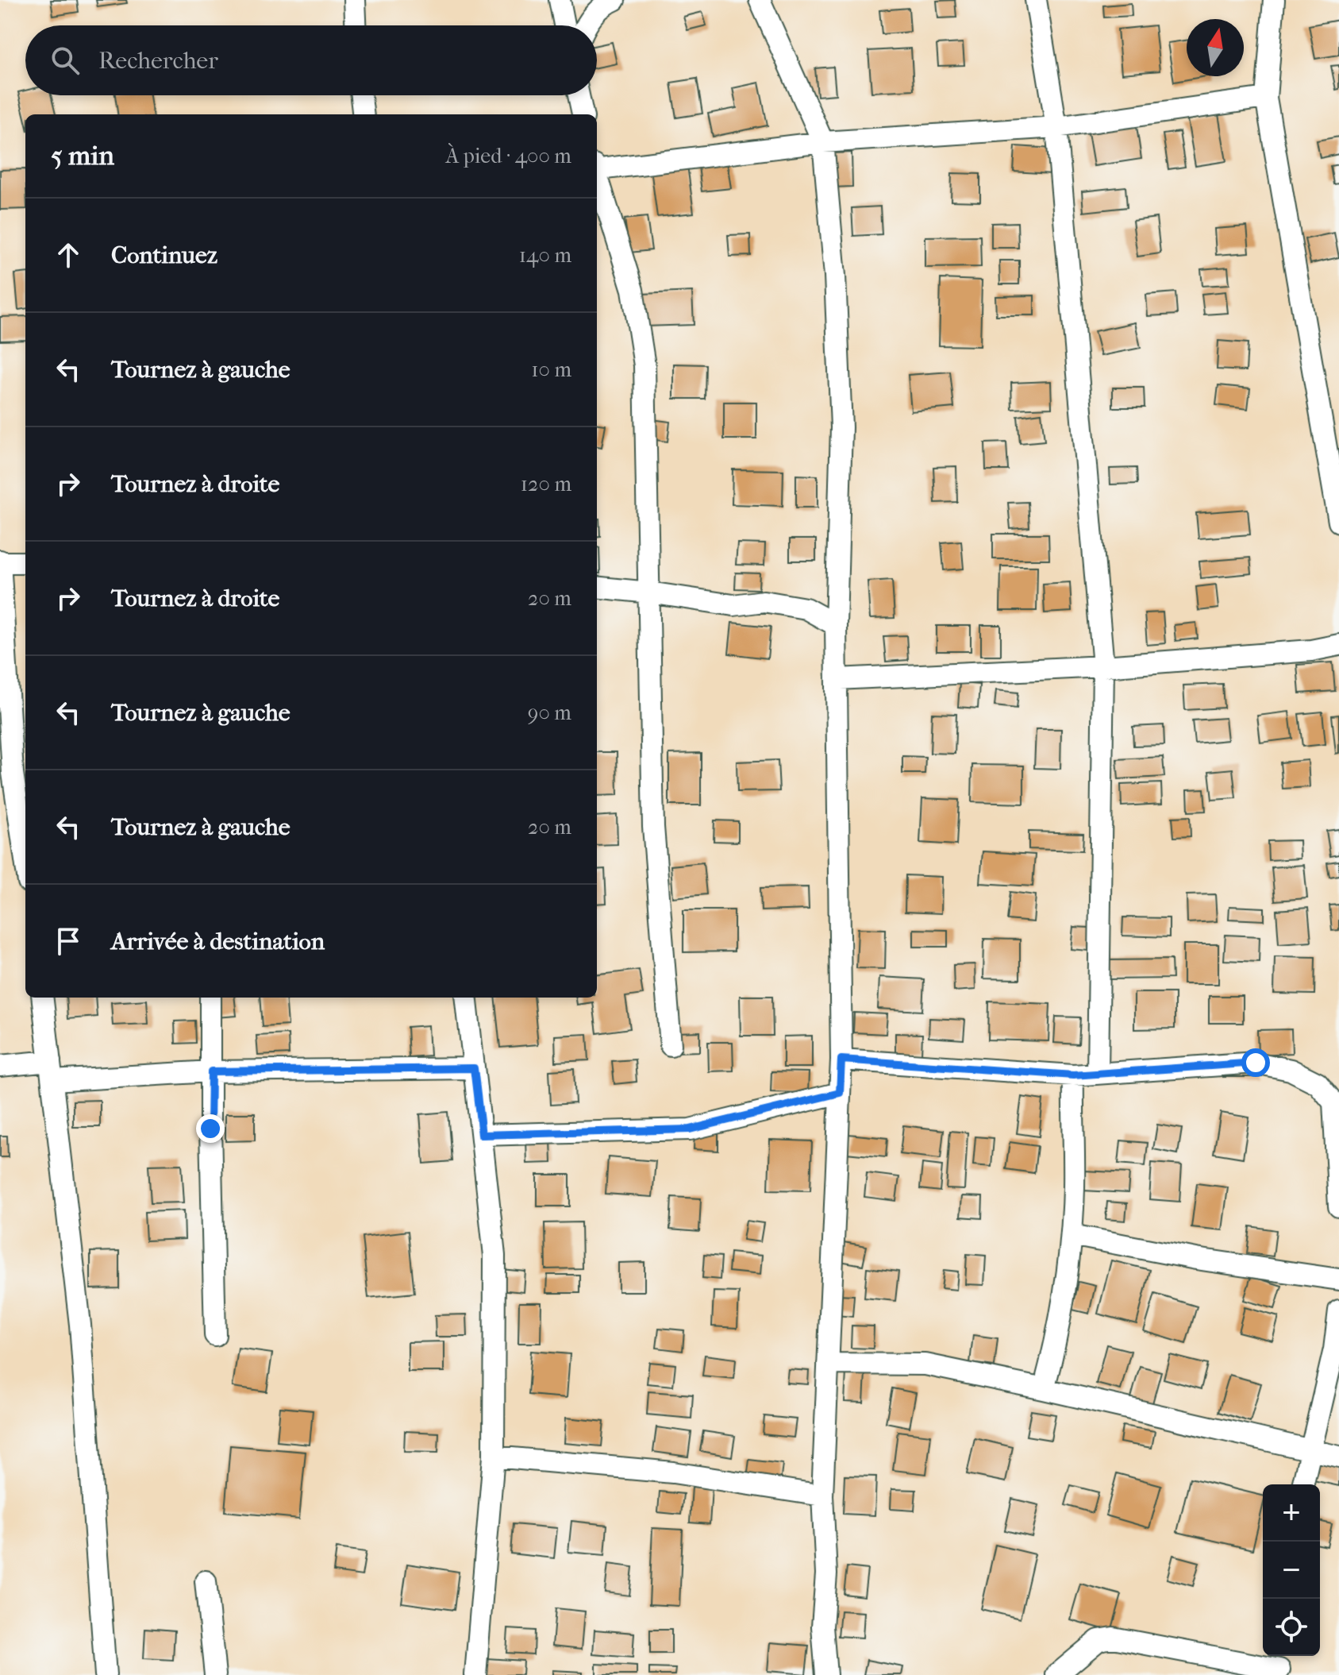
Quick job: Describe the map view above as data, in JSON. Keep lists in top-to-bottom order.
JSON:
{
  "north": "top",
  "page": {
    "search": "Rechercher",
    "heading": ["5 min", "À pied · 400 m"],
    "list": [
      ["Continuez", "140 m"],
      ["Tournez à gauche", "10 m"],
      ["Tournez à droite", "120 m"],
      ["Tournez à droite", "20 m"],
      ["Tournez à gauche", "90 m"],
      ["Tournez à gauche", "20 m"],
      "Arrivée à destination"
    ],
    "map_buttons": ["+", "−"]
  }
}
